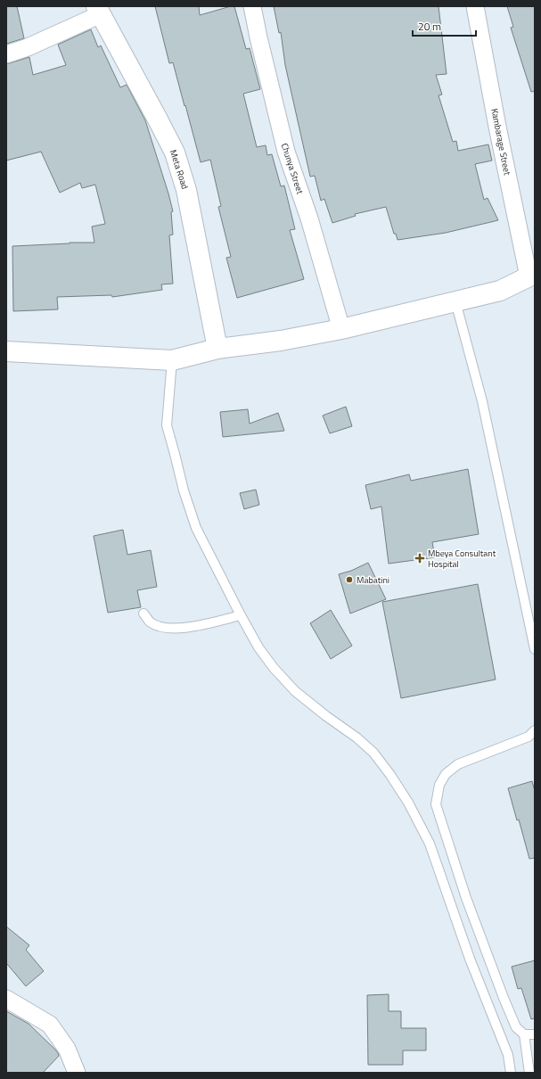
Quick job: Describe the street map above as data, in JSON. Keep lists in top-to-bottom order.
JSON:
{
  "streets": {
    "main road": ["Meta Road"],
    "street": ["Kambarage Street", "Chunya Street"]
  },
  "places": {
    "health": ["Mbeya Consultant Hospital"],
    "other": ["Mabatini"]
  },
  "scale_bar": "20 m"
}
